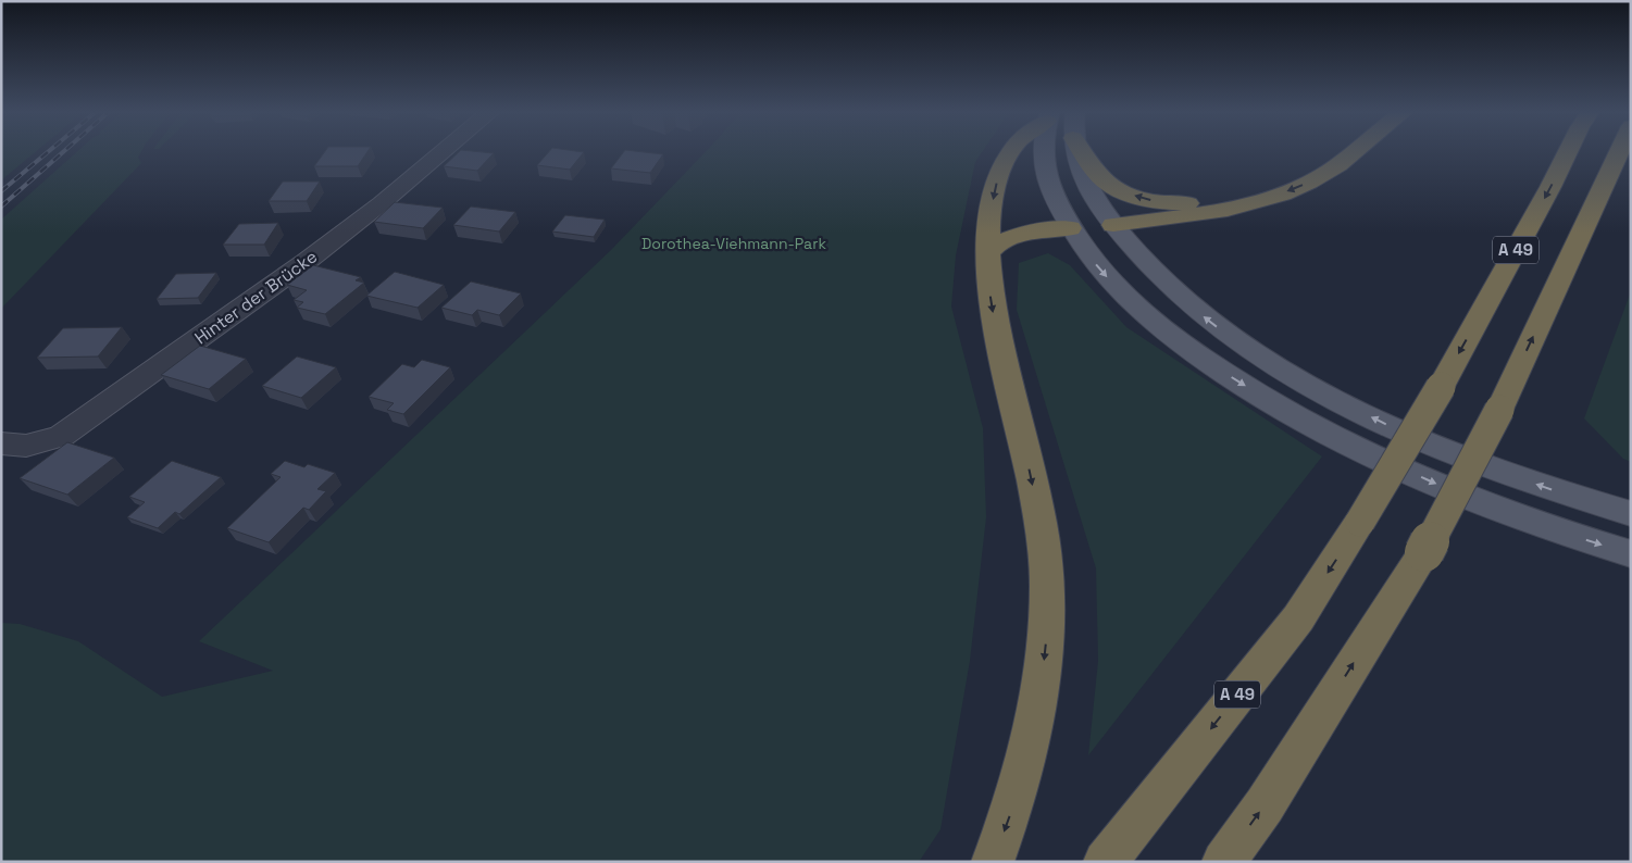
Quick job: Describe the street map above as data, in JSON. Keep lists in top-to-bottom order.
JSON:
{
  "streets": {
    "highway": ["A 49"],
    "street": ["Hinter der Brücke"]
  },
  "parks": ["Dorothea-Viehmann-Park"]
}
